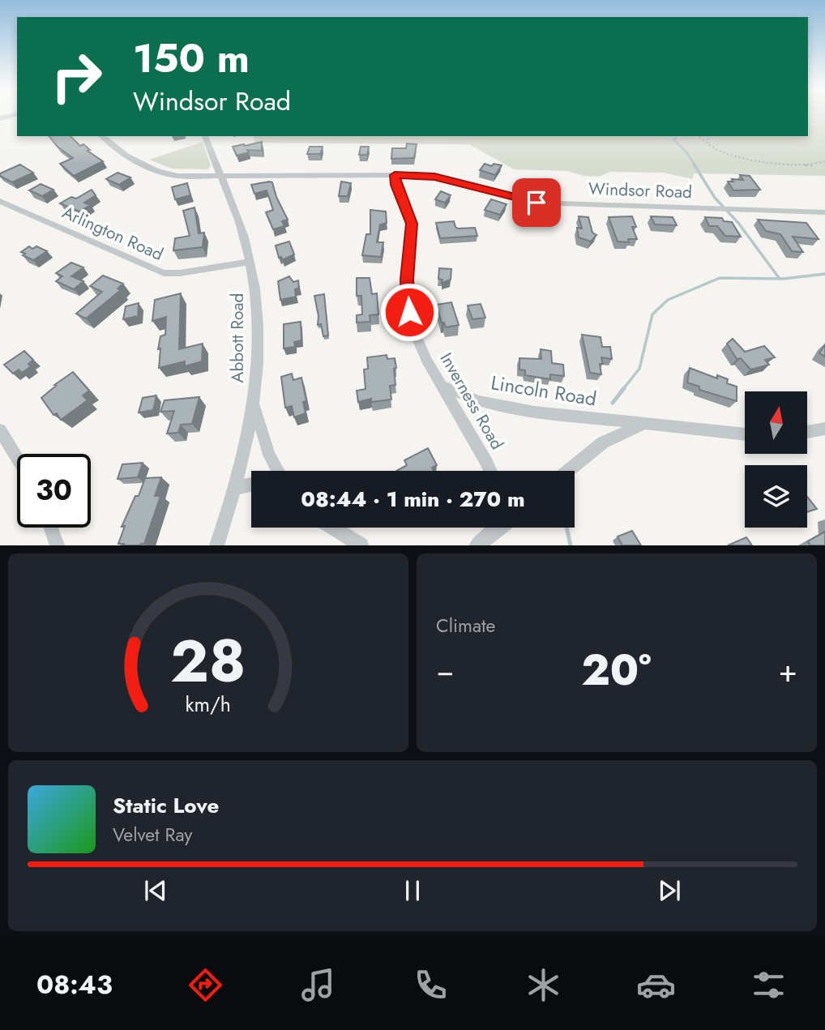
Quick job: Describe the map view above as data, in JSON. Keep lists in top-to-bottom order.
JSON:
{
  "streets": {
    "street": [
      "Windsor Road",
      "Arlington Road",
      "Abbott Road",
      "Lincoln Road",
      "Inverness Road"
    ]
  },
  "crossings": [
    ["Windsor Road", "Abbott Road"],
    ["Windsor Road", "Inverness Road"],
    ["Arlington Road", "Abbott Road"],
    ["Lincoln Road", "Inverness Road"]
  ],
  "north": "top",
  "page": {
    "turn": ["150 m", "Windsor Road"],
    "limit": "30",
    "trip": "08:44 · 1 min · 270 m",
    "tile": "Climate",
    "heat": ["−", "20°", "+"],
    "song": ["Static Love", "Velvet Ray"],
    "tabs": "08:43",
    "gauge": ["28", "km/h"]
  }
}
